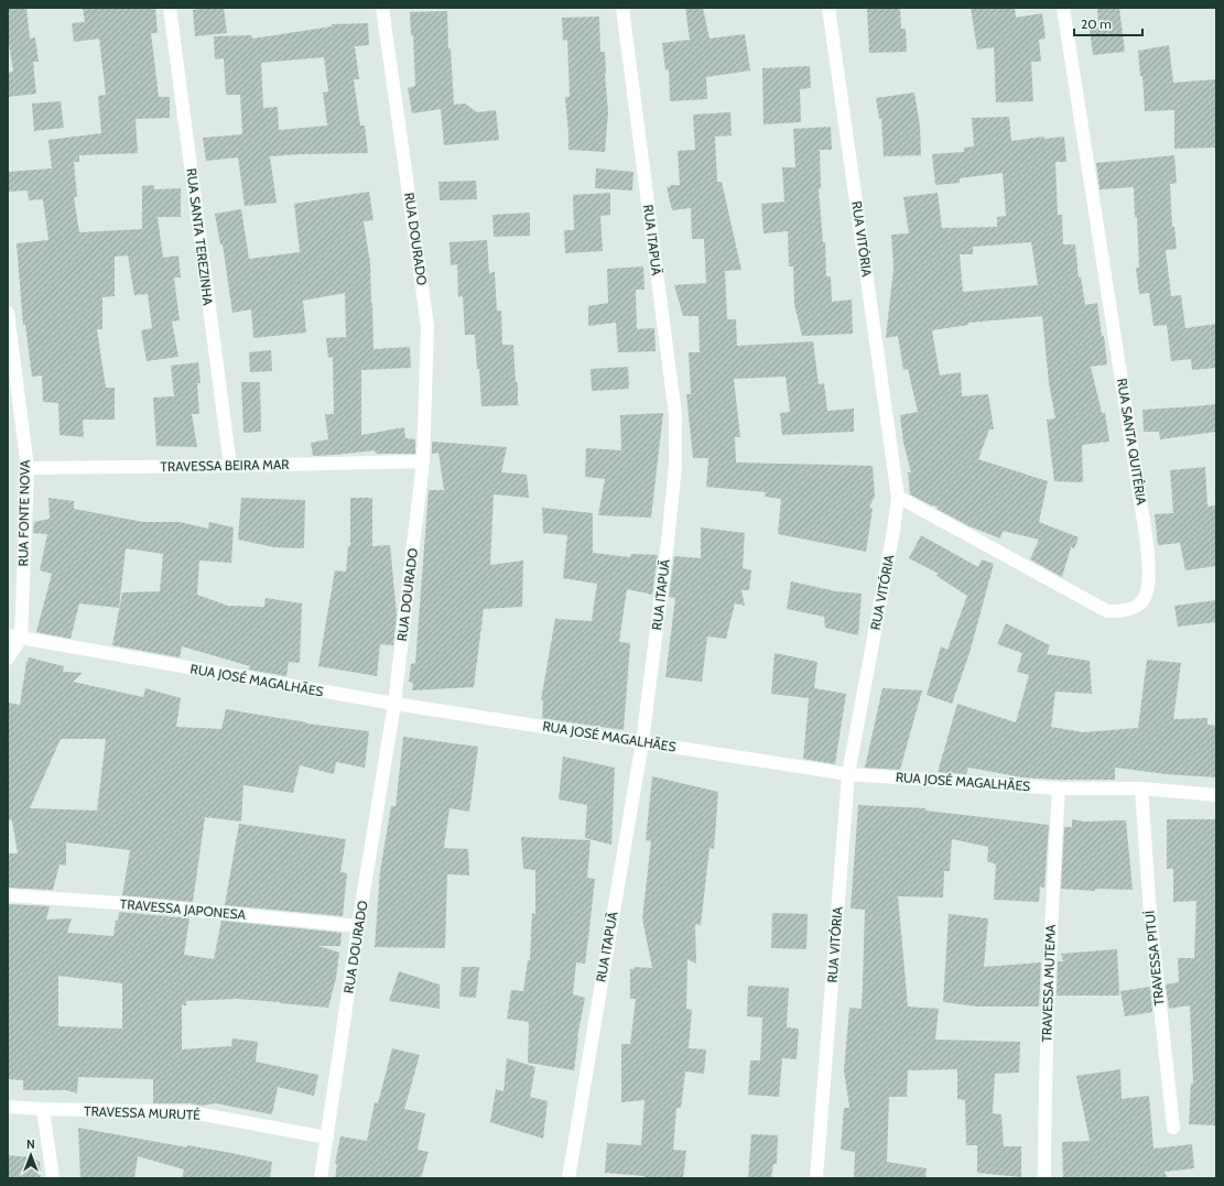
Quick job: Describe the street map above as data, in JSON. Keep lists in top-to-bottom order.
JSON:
{
  "streets": {
    "street": [
      "RUA SANTA TEREZINHA",
      "RUA DOURADO",
      "RUA VITÓRIA",
      "RUA ITAPUÃ",
      "RUA SANTA QUITÉRIA",
      "TRAVESSA BEIRA MAR",
      "RUA FONTE NOVA",
      "RUA JOSÉ MAGALHÃES",
      "TRAVESSA JAPONESA",
      "TRAVESSA PITUÍ",
      "TRAVESSA MUTEMA",
      "TRAVESSA MURUTÉ"
    ]
  },
  "crossings": [
    ["RUA SANTA TEREZINHA", "TRAVESSA BEIRA MAR"],
    ["RUA DOURADO", "TRAVESSA BEIRA MAR"],
    ["RUA DOURADO", "RUA JOSÉ MAGALHÃES"],
    ["RUA DOURADO", "TRAVESSA JAPONESA"],
    ["RUA DOURADO", "TRAVESSA MURUTÉ"],
    ["RUA VITÓRIA", "RUA SANTA QUITÉRIA"],
    ["RUA VITÓRIA", "RUA JOSÉ MAGALHÃES"],
    ["RUA ITAPUÃ", "RUA JOSÉ MAGALHÃES"],
    ["TRAVESSA BEIRA MAR", "RUA FONTE NOVA"],
    ["RUA FONTE NOVA", "RUA JOSÉ MAGALHÃES"],
    ["RUA JOSÉ MAGALHÃES", "TRAVESSA PITUÍ"],
    ["RUA JOSÉ MAGALHÃES", "TRAVESSA MUTEMA"]
  ],
  "scale_bar": "20 m",
  "north": "top"
}
